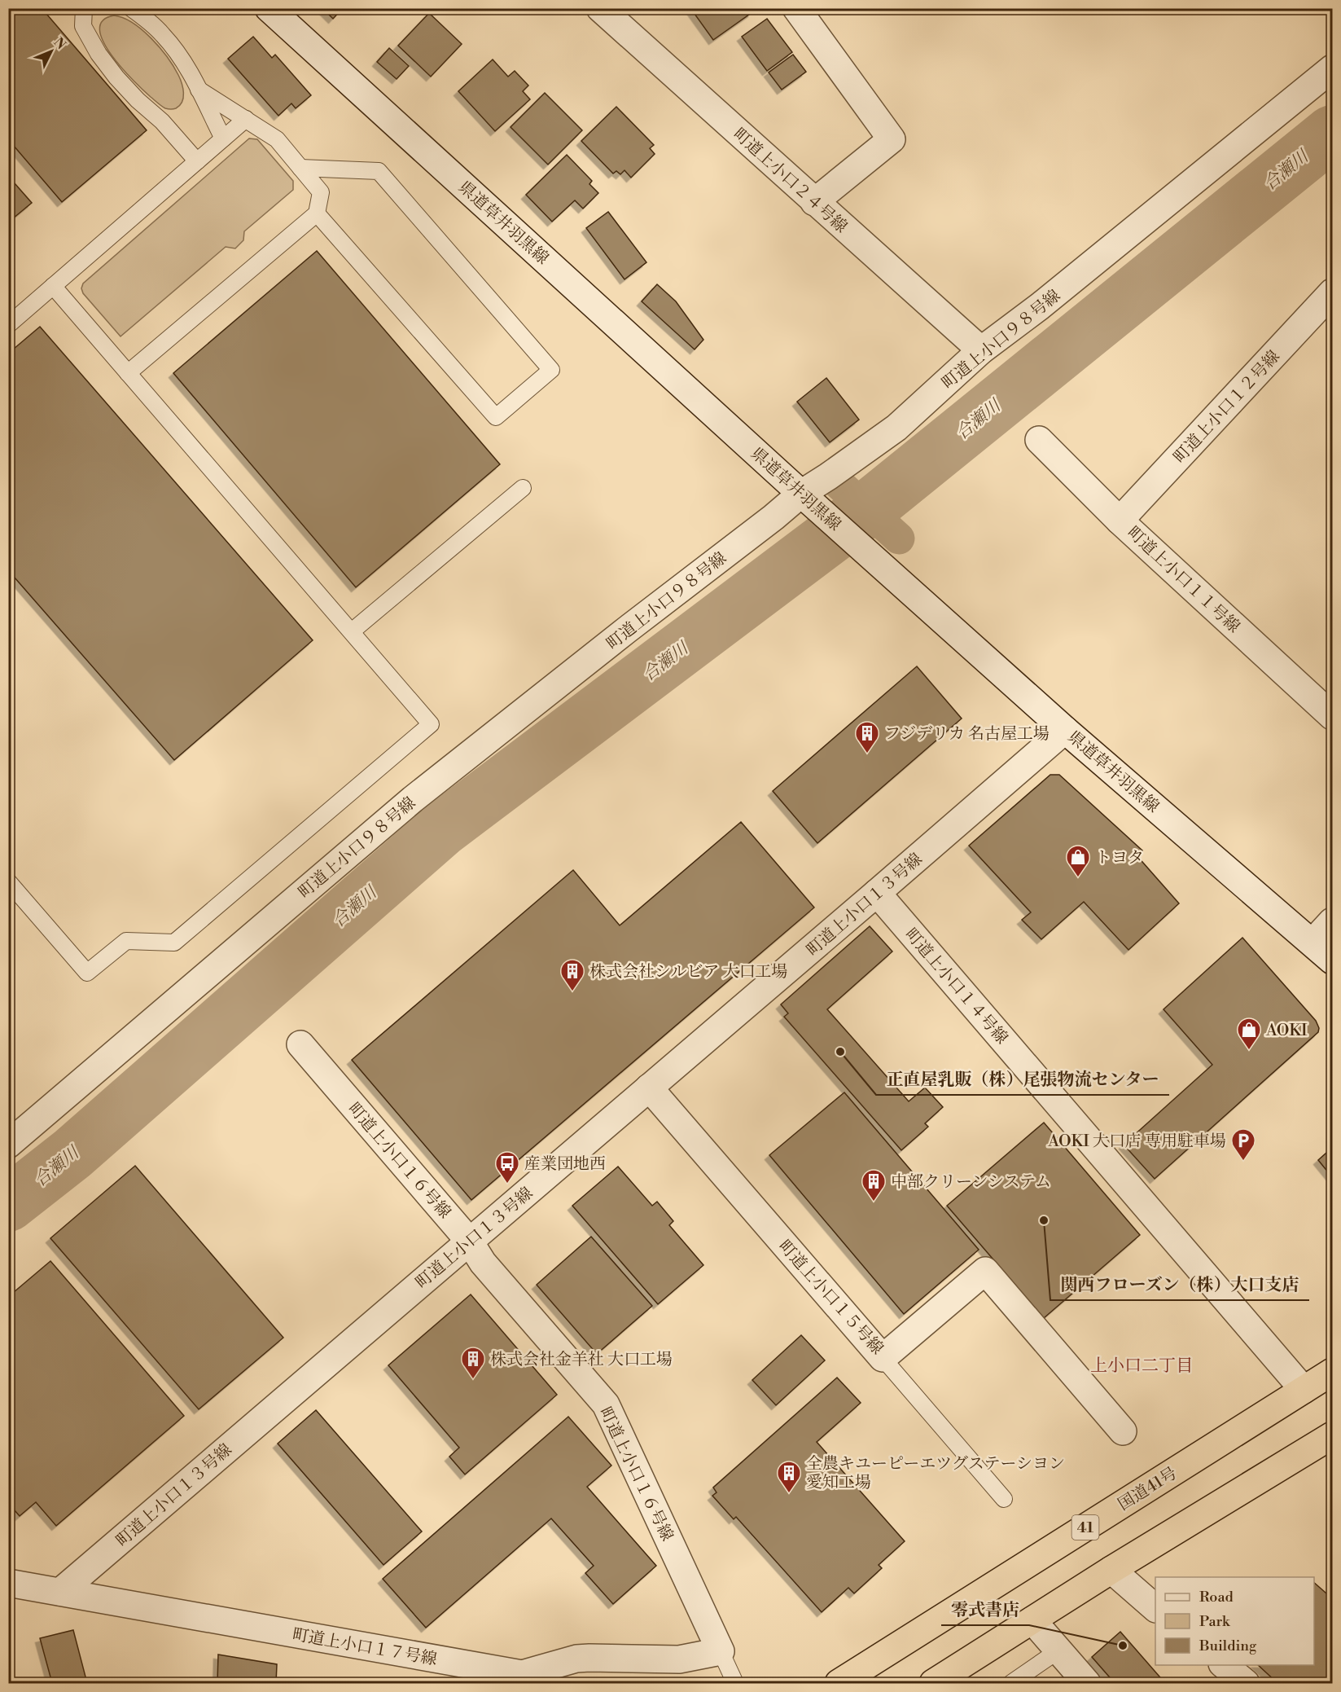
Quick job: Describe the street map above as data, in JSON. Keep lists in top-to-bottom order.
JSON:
{
  "streets": {
    "highway": ["国道41号", "41"],
    "street": [
      "町道上小口２４号線",
      "県道草井羽黒線",
      "町道上小口９８号線",
      "町道上小口１２号線",
      "町道上小口１１号線",
      "町道上小口１３号線",
      "町道上小口１４号線",
      "町道上小口１６号線",
      "町道上小口１５号線",
      "町道上小口１７号線"
    ]
  },
  "crossings": [
    ["町道上小口２４号線", "町道上小口９８号線"],
    ["県道草井羽黒線", "町道上小口９８号線"],
    ["県道草井羽黒線", "町道上小口１３号線"],
    ["町道上小口１２号線", "町道上小口１１号線"],
    ["町道上小口１３号線", "町道上小口１４号線"],
    ["町道上小口１３号線", "町道上小口１６号線"],
    ["町道上小口１３号線", "町道上小口１５号線"],
    ["町道上小口１３号線", "町道上小口１７号線"],
    ["町道上小口１４号線", "国道41号"],
    ["町道上小口１６号線", "町道上小口１７号線"]
  ],
  "districts": ["上小口二丁目"],
  "water": ["合瀬川"],
  "places": {
    "building": [
      "フジデリカ 名古屋工場",
      "株式会社シルビア 大口工場",
      "中部クリーンシステム",
      "株式会社金羊社 大口工場",
      "全農キユーピーエツグステーシヨン 愛知工場"
    ],
    "shop": ["トヨタ", "AOKI"],
    "other": ["正直屋乳販（株）尾張物流センター", "関西フローズン（株）大口支店", "零式書店"],
    "parking": ["AOKI 大口店 専用駐車場"],
    "bus stop": ["産業団地西"]
  },
  "legend": ["Road", "Park", "Building"],
  "north": "top right"
}
